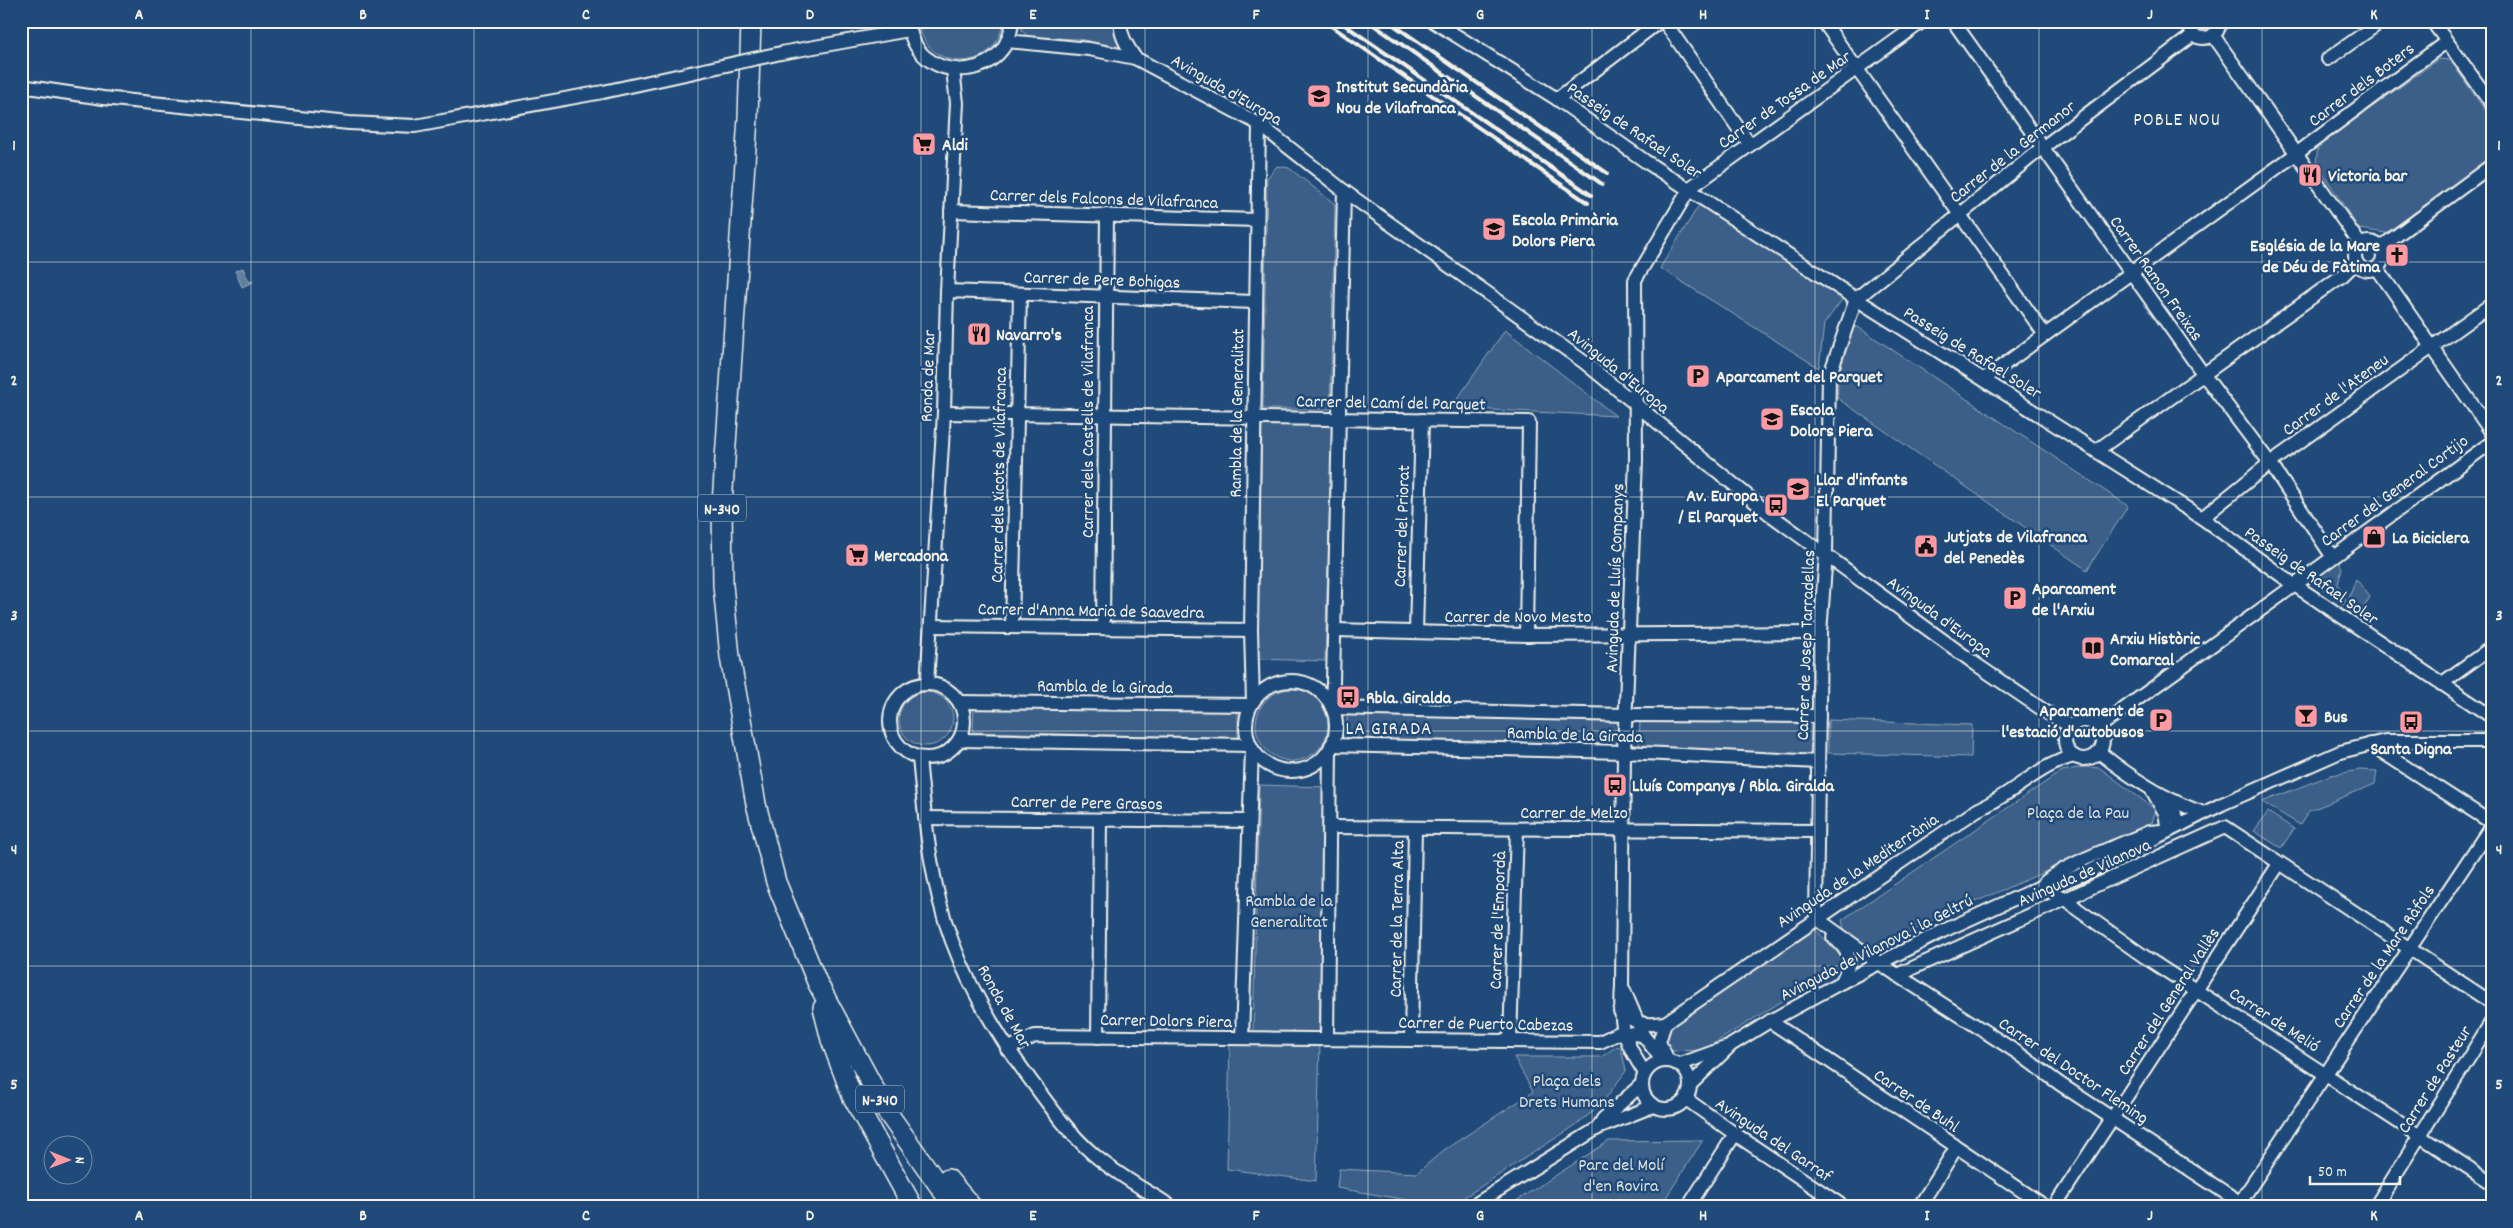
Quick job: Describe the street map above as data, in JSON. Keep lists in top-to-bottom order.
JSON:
{
  "streets": {
    "highway": ["N-340"],
    "street": [
      "Carrer dels Boters",
      "Avinguda d'Europa",
      "Carrer de Tossa de Mar",
      "Passeig de Rafael Soler",
      "Carrer de la Germanor",
      "Carrer dels Falcons de Vilafranca",
      "Carrer Ramon Freixas",
      "Carrer de Pere Bohigas",
      "Ronda de Mar",
      "Carrer de l'Ateneu",
      "Carrer del Camí del Parquet",
      "Rambla de la Generalitat",
      "Carrer dels Castells de Vilafranca",
      "Carrer dels Xicots de Vilafranca",
      "Carrer del General Cortijo",
      "Carrer del Priorat",
      "Avinguda de Lluís Companys",
      "Carrer d'Anna Maria de Saavedra",
      "Carrer de Novo Mesto",
      "Carrer de Josep Tarradellas",
      "Rambla de la Girada",
      "Carrer de Pere Grasos",
      "Carrer de Melzo",
      "Avinguda de la Mediterrània",
      "Avinguda de Vilanova",
      "Carrer de la Terra Alta",
      "Carrer de l'Empordà",
      "Avinguda de Vilanova i la Geltrú",
      "Carrer de la Mare Ràfols",
      "Carrer del General Vallès",
      "Carrer de Melió",
      "Carrer Dolors Piera",
      "Carrer de Puerto Cabezas",
      "Carrer del Doctor Fleming",
      "Carrer de Pasteur",
      "Carrer de Buhl",
      "Avinguda del Garraf"
    ]
  },
  "crossings": [
    ["Carrer dels Boters", "Passeig de Rafael Soler"],
    ["Carrer dels Boters", "Carrer Ramon Freixas"],
    ["Avinguda d'Europa", "Rambla de la Generalitat"],
    ["Avinguda d'Europa", "Carrer del General Cortijo"],
    ["Avinguda d'Europa", "Avinguda de Lluís Companys"],
    ["Avinguda d'Europa", "Carrer de Josep Tarradellas"],
    ["Avinguda d'Europa", "Avinguda de la Mediterrània"],
    ["Carrer de Tossa de Mar", "Passeig de Rafael Soler"],
    ["Carrer de Tossa de Mar", "Avinguda de Lluís Companys"],
    ["Passeig de Rafael Soler", "Carrer de la Germanor"],
    ["Passeig de Rafael Soler", "Carrer de l'Ateneu"],
    ["Passeig de Rafael Soler", "Carrer del General Cortijo"],
    ["Passeig de Rafael Soler", "Avinguda de Lluís Companys"],
    ["Passeig de Rafael Soler", "Carrer de Josep Tarradellas"],
    ["Carrer de la Germanor", "Carrer Ramon Freixas"],
    ["Carrer de la Germanor", "Carrer de Josep Tarradellas"],
    ["Carrer dels Falcons de Vilafranca", "Ronda de Mar"],
    ["Carrer dels Falcons de Vilafranca", "Rambla de la Generalitat"],
    ["Carrer dels Falcons de Vilafranca", "Carrer dels Castells de Vilafranca"],
    ["Carrer Ramon Freixas", "Carrer de l'Ateneu"],
    ["Carrer Ramon Freixas", "Carrer del General Cortijo"],
    ["Carrer de Pere Bohigas", "Ronda de Mar"],
    ["Carrer de Pere Bohigas", "Rambla de la Generalitat"],
    ["Carrer de Pere Bohigas", "Carrer dels Castells de Vilafranca"],
    ["Carrer de Pere Bohigas", "Carrer dels Xicots de Vilafranca"],
    ["Ronda de Mar", "Carrer del Camí del Parquet"],
    ["Ronda de Mar", "Carrer d'Anna Maria de Saavedra"],
    ["Ronda de Mar", "Rambla de la Girada"],
    ["Ronda de Mar", "Carrer de Pere Grasos"],
    ["Ronda de Mar", "Carrer Dolors Piera"],
    ["Carrer del Camí del Parquet", "Rambla de la Generalitat"],
    ["Carrer del Camí del Parquet", "Carrer dels Castells de Vilafranca"],
    ["Carrer del Camí del Parquet", "Carrer dels Xicots de Vilafranca"],
    ["Carrer del Camí del Parquet", "Carrer del Priorat"],
    ["Carrer del Camí del Parquet", "Carrer de Novo Mesto"],
    ["Rambla de la Generalitat", "Carrer d'Anna Maria de Saavedra"],
    ["Rambla de la Generalitat", "Rambla de la Girada"],
    ["Carrer dels Castells de Vilafranca", "Carrer d'Anna Maria de Saavedra"],
    ["Carrer dels Xicots de Vilafranca", "Carrer d'Anna Maria de Saavedra"],
    ["Carrer del General Cortijo", "Avinguda de la Mediterrània"],
    ["Carrer del Priorat", "Carrer de Novo Mesto"],
    ["Avinguda de Lluís Companys", "Carrer de Novo Mesto"],
    ["Avinguda de Lluís Companys", "Rambla de la Girada"],
    ["Avinguda de Lluís Companys", "Carrer de Melzo"],
    ["Avinguda de Lluís Companys", "Avinguda de Vilanova i la Geltrú"],
    ["Avinguda de Lluís Companys", "Carrer de Puerto Cabezas"],
    ["Avinguda de Lluís Companys", "Avinguda del Garraf"],
    ["Carrer de Novo Mesto", "Carrer de Josep Tarradellas"],
    ["Carrer de Josep Tarradellas", "Rambla de la Girada"],
    ["Carrer de Josep Tarradellas", "Carrer de Melzo"],
    ["Carrer de Josep Tarradellas", "Avinguda de la Mediterrània"],
    ["Carrer de Melzo", "Carrer de la Terra Alta"],
    ["Carrer de Melzo", "Carrer de l'Empordà"],
    ["Avinguda de Vilanova", "Carrer del General Vallès"],
    ["Avinguda de Vilanova", "Carrer de Melió"],
    ["Avinguda de Vilanova", "Carrer del Doctor Fleming"],
    ["Carrer de la Terra Alta", "Carrer de Puerto Cabezas"],
    ["Carrer de l'Empordà", "Carrer de Puerto Cabezas"],
    ["Avinguda de Vilanova i la Geltrú", "Carrer de Melió"],
    ["Avinguda de Vilanova i la Geltrú", "Carrer del Doctor Fleming"],
    ["Avinguda de Vilanova i la Geltrú", "Carrer de Buhl"],
    ["Avinguda de Vilanova i la Geltrú", "Avinguda del Garraf"],
    ["Carrer de la Mare Ràfols", "Carrer de Melió"],
    ["Carrer de la Mare Ràfols", "Carrer del Doctor Fleming"],
    ["Carrer del General Vallès", "Carrer de Melió"],
    ["Carrer del General Vallès", "Carrer del Doctor Fleming"],
    ["Carrer de Melió", "Carrer de Pasteur"],
    ["Carrer Dolors Piera", "Carrer de Puerto Cabezas"]
  ],
  "districts": ["POBLE NOU", "LA GIRADA"],
  "parks": [
    "Plaça de la Pau",
    "Rambla de la Generalitat",
    "Plaça dels Drets Humans",
    "Parc del Molí d'en Rovira"
  ],
  "places": {
    "school or university": [
      "Institut Secundària Nou de Vilafranca",
      "Escola Primària Dolors Piera",
      "Escola Dolors Piera",
      "Llar d'infants El Parquet"
    ],
    "supermarket": ["Aldi", "Mercadona"],
    "restaurant": ["Victoria bar", "Navarro's"],
    "church": ["Església de la Mare de Déu de Fàtima"],
    "parking": ["Aparcament del Parquet", "Aparcament de l'Arxiu", "Aparcament de l'estació d'autobusos"],
    "bus stop": [
      "Av. Europa / El Parquet",
      "Rbla. Giralda",
      "Santa Digna",
      "Lluís Companys / Rbla. Giralda"
    ],
    "shop": ["La Biciclera"],
    "public building": ["Jutjats de Vilafranca del Penedès"],
    "library": ["Arxiu Històric Comarcal"],
    "bar": ["Bus"]
  },
  "scale_bar": "50 m",
  "north": "right",
  "grid": {
    "columns": [
      "A",
      "B",
      "C",
      "D",
      "E",
      "F",
      "G",
      "H",
      "I",
      "J",
      "K"
    ],
    "rows": [
      "1",
      "2",
      "3",
      "4",
      "5"
    ]
  }
}
